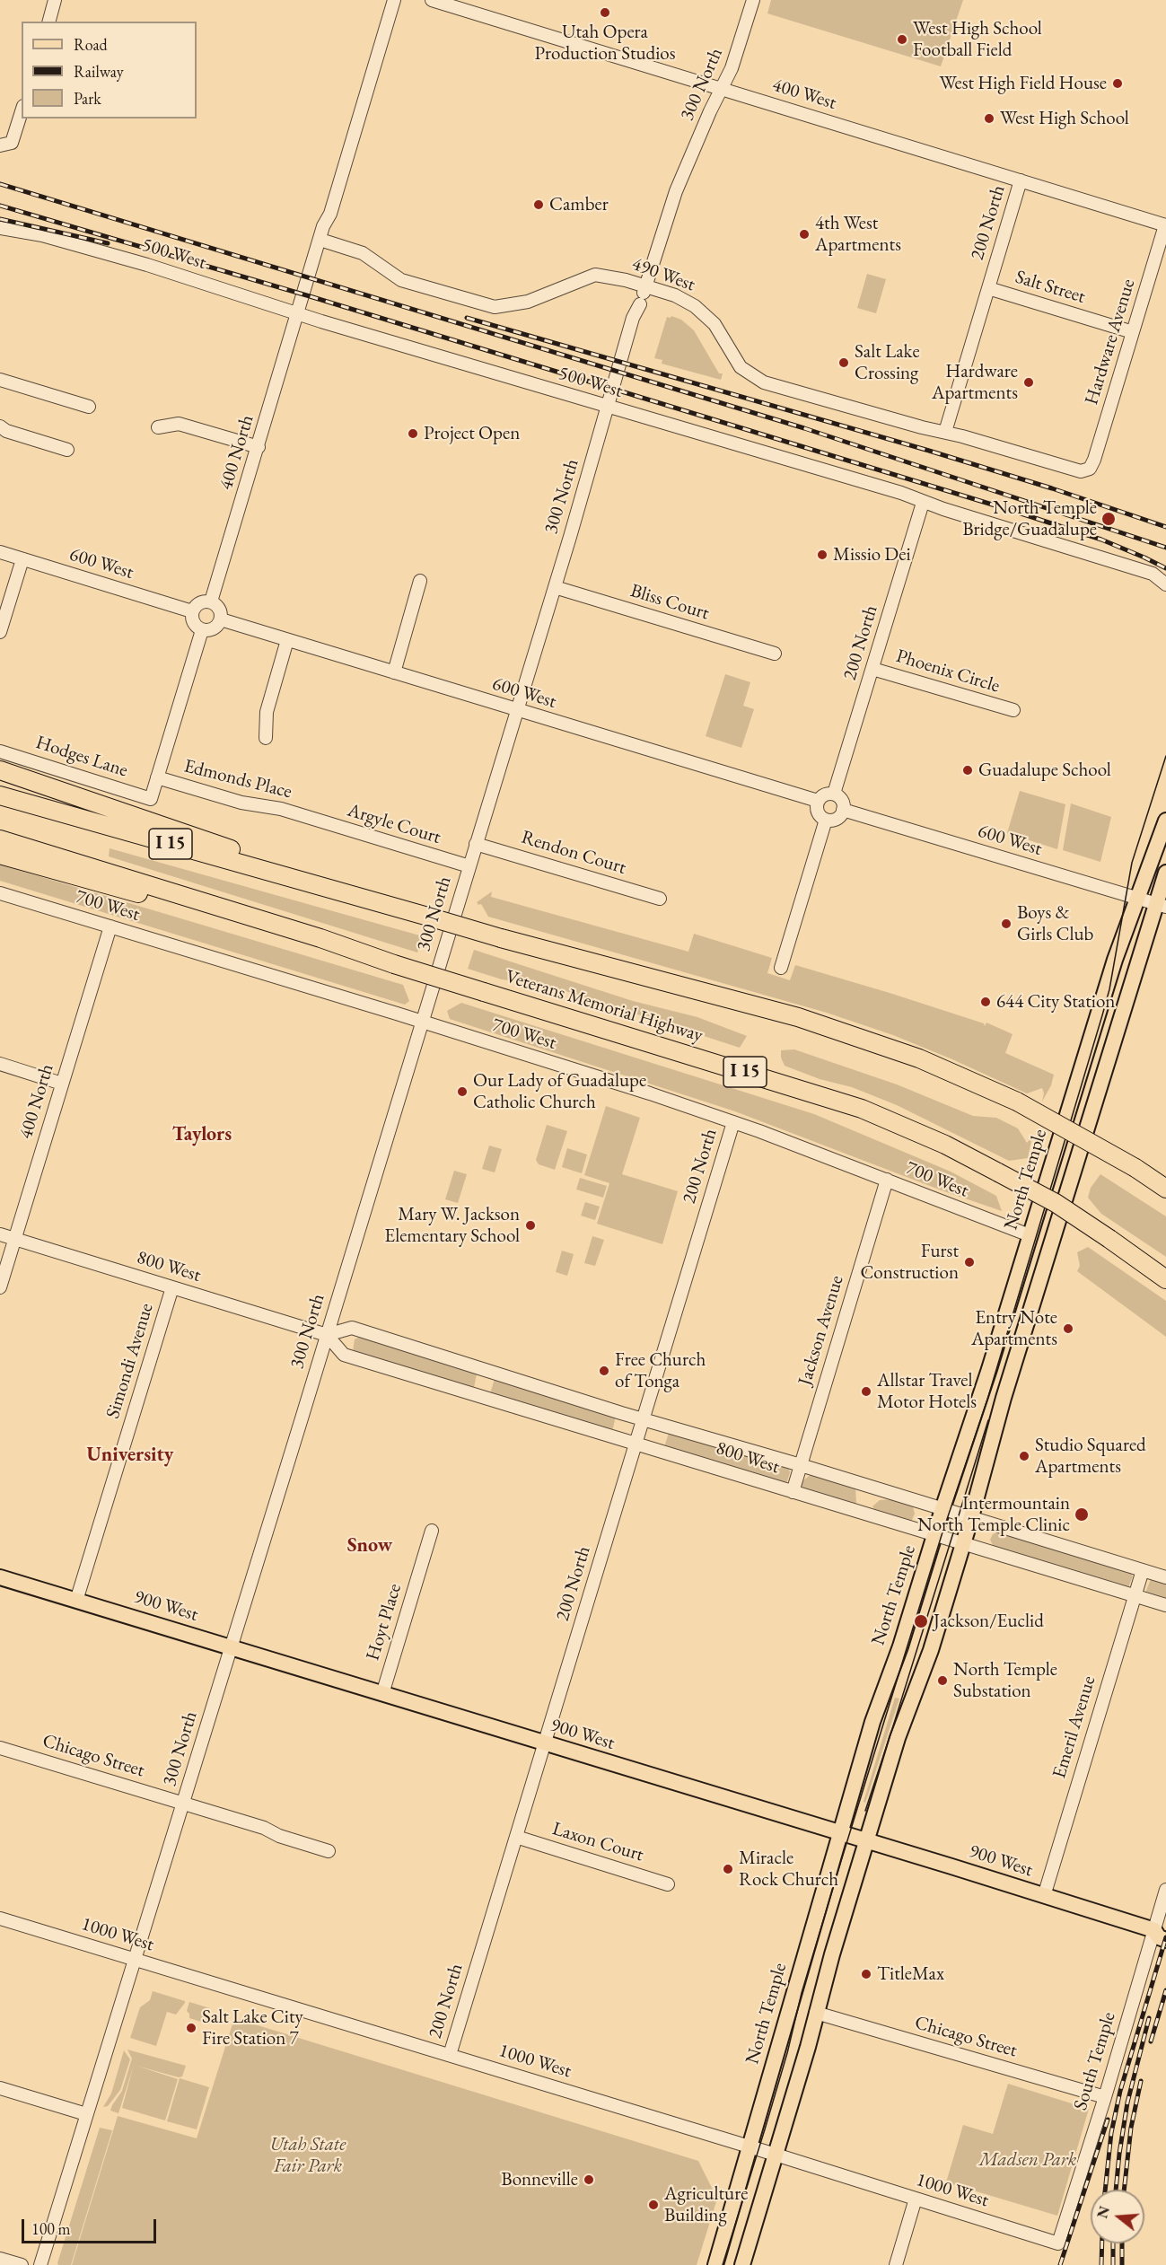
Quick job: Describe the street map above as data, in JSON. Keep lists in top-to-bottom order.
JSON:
{
  "streets": {
    "highway": ["I 15", "Veterans Memorial Highway"],
    "main road": ["North Temple", "900 West"],
    "street": [
      "300 North",
      "400 West",
      "200 North",
      "500 West",
      "490 West",
      "Salt Street",
      "Hardware Avenue",
      "400 North",
      "600 West",
      "Bliss Court",
      "Phoenix Circle",
      "Hodges Lane",
      "Edmonds Place",
      "Argyle Court",
      "Rendon Court",
      "700 West",
      "800 West",
      "Jackson Avenue",
      "Simondi Avenue",
      "Hoyt Place",
      "Emeril Avenue",
      "Chicago Street",
      "Laxon Court",
      "1000 West",
      "South Temple"
    ]
  },
  "crossings": [
    ["300 North", "400 West"],
    ["300 North", "500 West"],
    ["300 North", "490 West"],
    ["300 North", "600 West"],
    ["300 North", "Bliss Court"],
    ["300 North", "Argyle Court"],
    ["300 North", "Rendon Court"],
    ["300 North", "700 West"],
    ["300 North", "800 West"],
    ["300 North", "900 West"],
    ["300 North", "Chicago Street"],
    ["300 North", "1000 West"],
    ["400 West", "200 North"],
    ["400 West", "Hardware Avenue"],
    ["200 North", "500 West"],
    ["200 North", "490 West"],
    ["200 North", "Salt Street"],
    ["200 North", "600 West"],
    ["200 North", "Phoenix Circle"],
    ["200 North", "700 West"],
    ["200 North", "800 West"],
    ["200 North", "900 West"],
    ["200 North", "Laxon Court"],
    ["200 North", "1000 West"],
    ["500 West", "400 North"],
    ["490 West", "Hardware Avenue"],
    ["490 West", "400 North"],
    ["Salt Street", "Hardware Avenue"],
    ["400 North", "600 West"],
    ["400 North", "700 West"],
    ["400 North", "800 West"],
    ["600 West", "North Temple"],
    ["Hodges Lane", "Edmonds Place"],
    ["Edmonds Place", "Argyle Court"],
    ["700 West", "North Temple"],
    ["700 West", "Jackson Avenue"],
    ["North Temple", "800 West"],
    ["North Temple", "900 West"],
    ["North Temple", "1000 West"],
    ["800 West", "Jackson Avenue"],
    ["800 West", "Simondi Avenue"],
    ["800 West", "Emeril Avenue"],
    ["Simondi Avenue", "900 West"],
    ["900 West", "Hoyt Place"],
    ["900 West", "Emeril Avenue"],
    ["900 West", "South Temple"],
    ["Chicago Street", "South Temple"],
    ["1000 West", "South Temple"]
  ],
  "districts": ["Taylors", "University", "Snow"],
  "parks": ["Utah State Fair Park", "Madsen Park"],
  "places": [
    "Utah Opera Production Studios",
    "West High School Football Field",
    "West High Field House",
    "West High School",
    "Camber",
    "4th West Apartments",
    "Salt Lake Crossing",
    "Hardware Apartments",
    "Project Open",
    "North Temple Bridge/Guadalupe",
    "Missio Dei",
    "Guadalupe School",
    "Boys & Girls Club",
    "644 City Station",
    "Our Lady of Guadalupe Catholic Church",
    "Mary W. Jackson Elementary School",
    "Furst Construction",
    "Entry Note Apartments",
    "Free Church of Tonga",
    "Allstar Travel Motor Hotels",
    "Studio Squared Apartments",
    "Intermountain North Temple Clinic",
    "Jackson/Euclid",
    "North Temple Substation",
    "Miracle Rock Church",
    "TitleMax",
    "Salt Lake City Fire Station 7",
    "Bonneville",
    "Agriculture Building"
  ],
  "legend": ["Road", "Railway", "Park"],
  "scale_bar": "100 m",
  "north": "left"
}
